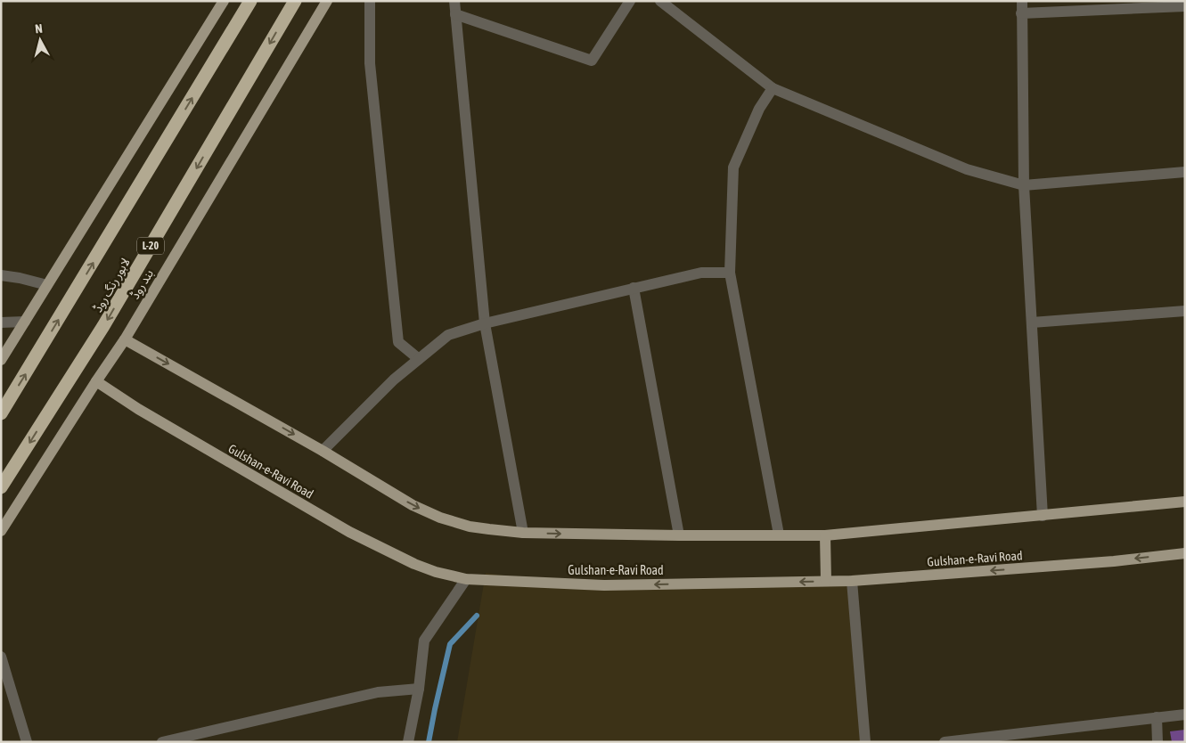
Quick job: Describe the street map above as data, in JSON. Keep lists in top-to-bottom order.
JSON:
{
  "streets": {
    "highway": ["L-20", "لاہور رنگ روڈ"],
    "main road": ["بند روڈ", "Gulshan-e-Ravi Road"]
  },
  "crossings": [
    ["بند روڈ", "Gulshan-e-Ravi Road"]
  ],
  "north": "top"
}
